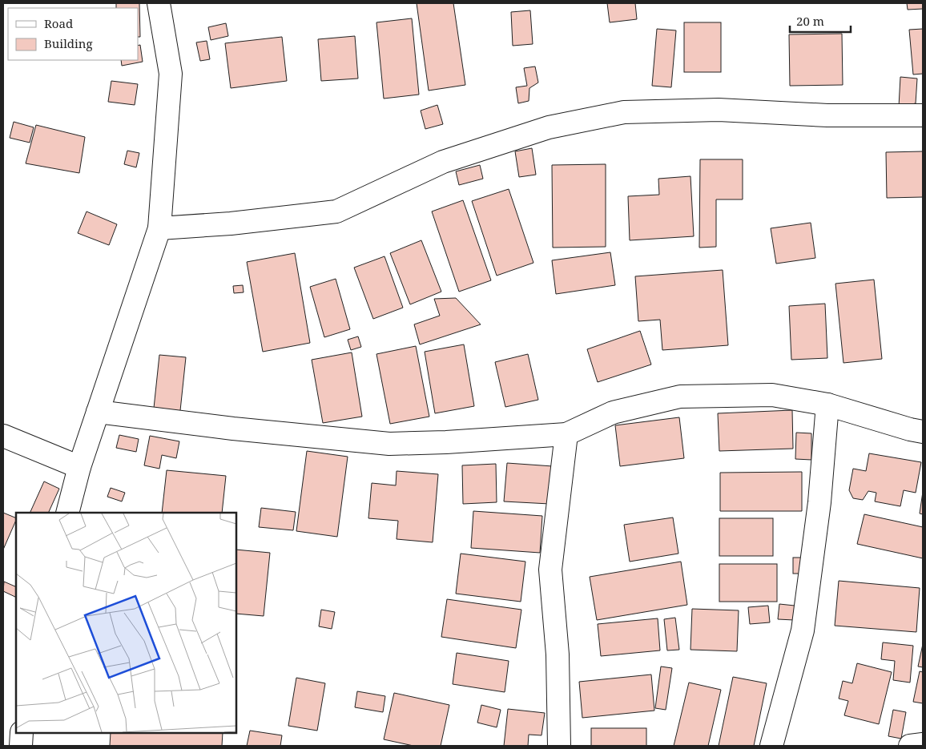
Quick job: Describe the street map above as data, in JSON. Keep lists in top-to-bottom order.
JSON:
{
  "legend": ["Road", "Building"],
  "scale_bar": "20 m"
}
